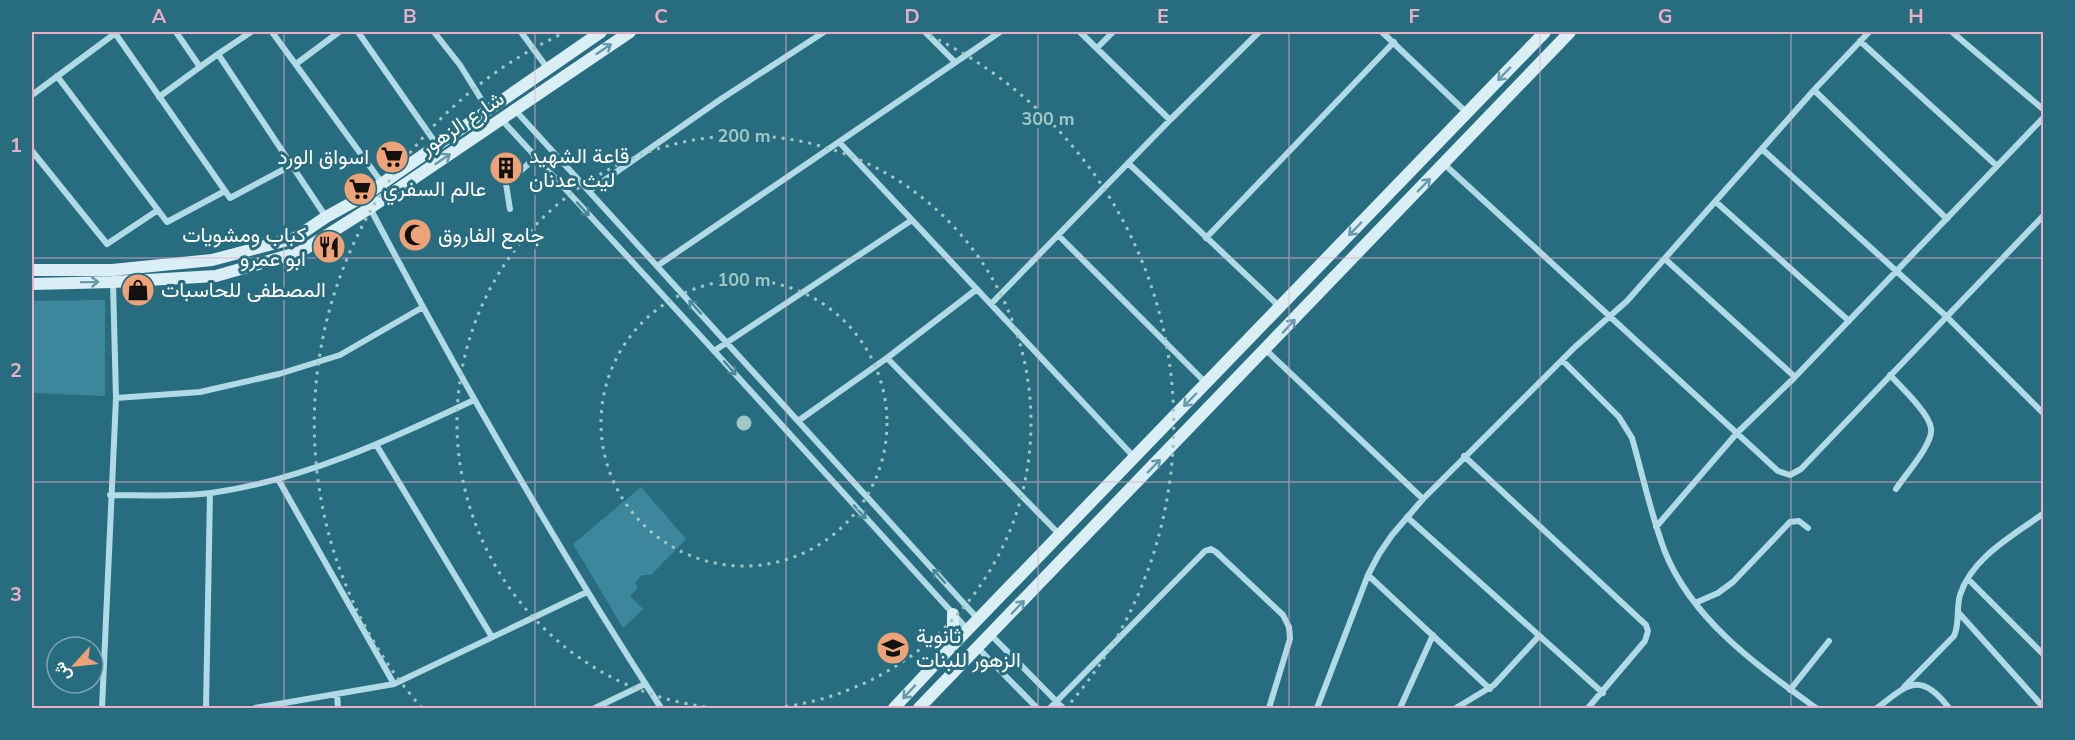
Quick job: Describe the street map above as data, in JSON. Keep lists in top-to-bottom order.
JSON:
{
  "streets": {
    "street": ["شارع الزهور"]
  },
  "places": {
    "supermarket": ["اسواق الورد", "عالم السفري"],
    "building": ["قاعة الشهيد ليث عدنان"],
    "mosque": ["جامع الفاروق"],
    "restaurant": ["كباب ومشويات ابو عمرو"],
    "shop": ["المصطفى للحاسبات"],
    "school or university": ["ثانوية الزهور للبنات"]
  },
  "north": "bottom left",
  "grid": {
    "columns": [
      "A",
      "B",
      "C",
      "D",
      "E",
      "F",
      "G",
      "H"
    ],
    "rows": ["1", "2", "3"]
  },
  "rings": ["300 m", "200 m", "100 m"]
}
